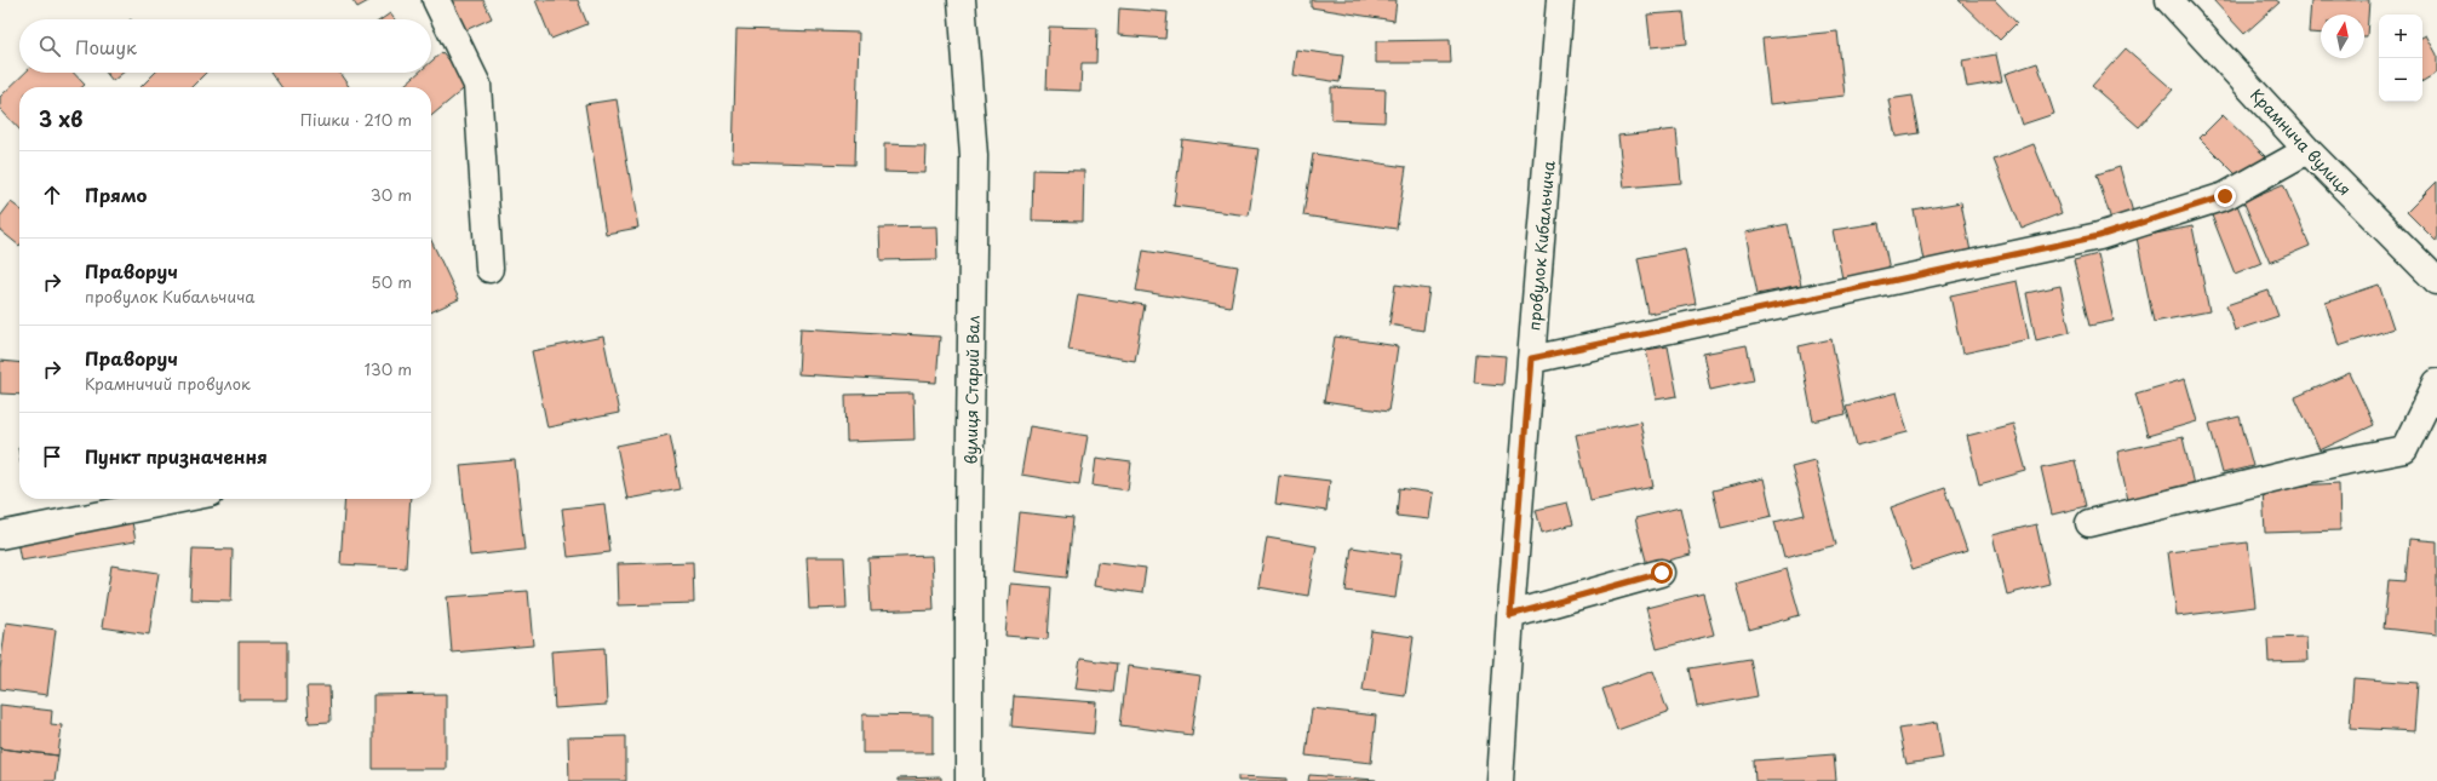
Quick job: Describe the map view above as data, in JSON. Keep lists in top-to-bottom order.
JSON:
{
  "streets": {
    "street": ["Крамнича вулиця", "провулок Кибальчича", "вулиця Старий Вал"]
  },
  "north": "top",
  "page": {
    "map_buttons": ["+", "−"],
    "search": "Пошук",
    "heading": ["3 хв", "Пішки · 210 m"],
    "list": [
      ["Прямо", "30 m"],
      ["Праворуч", "провулок Кибальчича", "50 m"],
      ["Праворуч", "Крамничий провулок", "130 m"],
      "Пункт призначення"
    ]
  }
}
